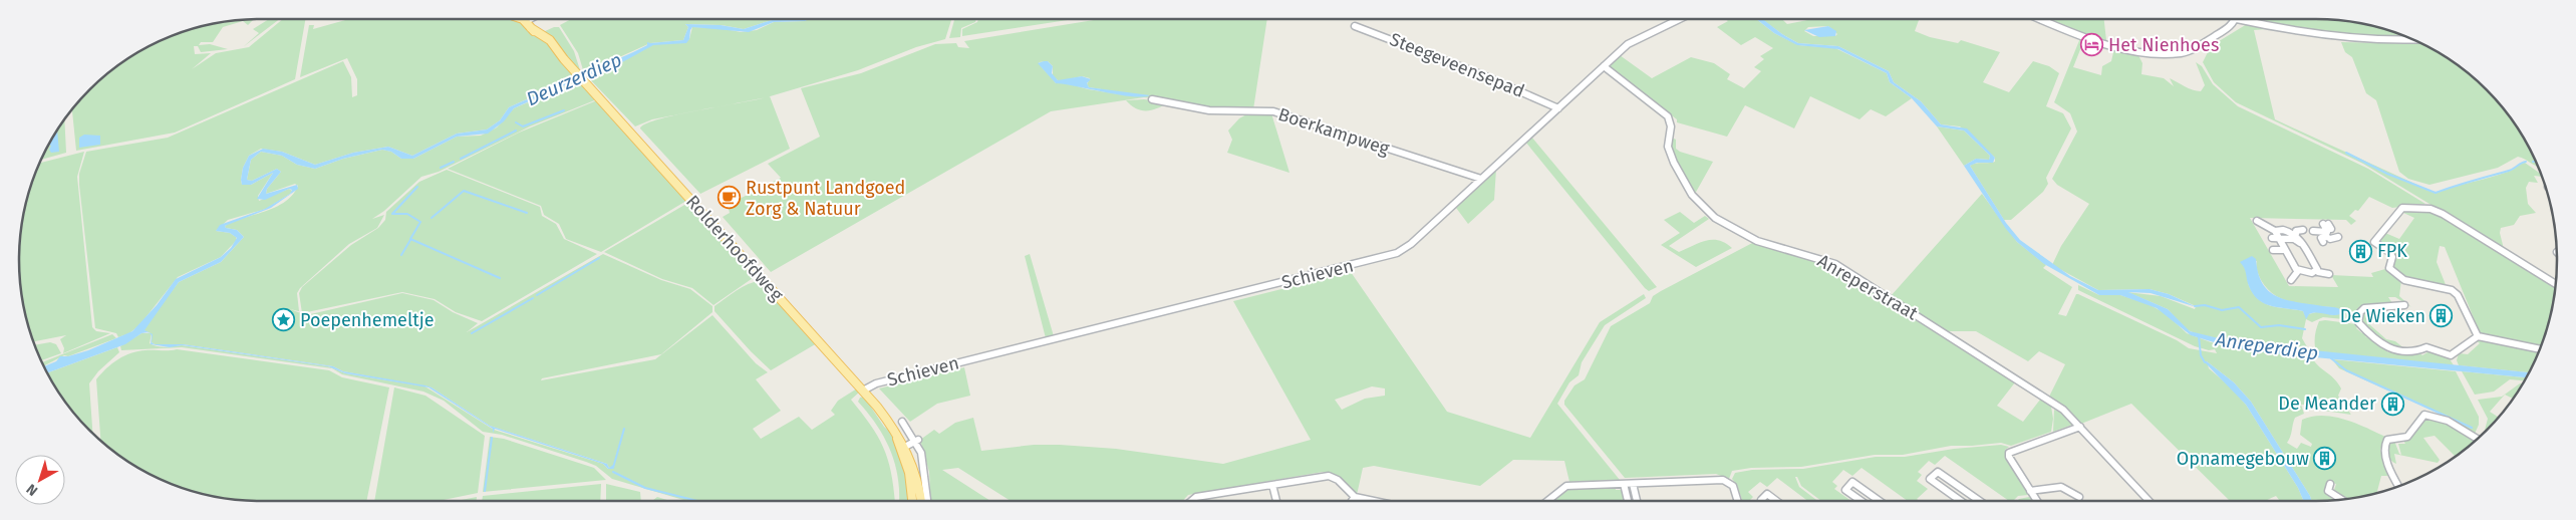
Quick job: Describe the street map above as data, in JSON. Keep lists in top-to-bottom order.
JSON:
{
  "streets": {
    "main road": ["Rolderhoofdweg"],
    "street": [
      "Steegeveensepad",
      "Boerkampweg",
      "Schieven",
      "Anreperstraat"
    ]
  },
  "crossings": [
    ["Steegeveensepad", "Schieven"],
    ["Boerkampweg", "Schieven"],
    ["Rolderhoofdweg", "Schieven"],
    ["Schieven", "Anreperstraat"]
  ],
  "water": ["Deurzerdiep", "Anreperdiep"],
  "places": {
    "hotel": ["Het Nienhoes"],
    "cafe": ["Rustpunt Landgoed Zorg & Natuur"],
    "building": [
      "FPK",
      "De Wieken",
      "De Meander",
      "Opnamegebouw"
    ],
    "place": ["Poepenhemeltje"]
  },
  "north": "bottom left"
}
